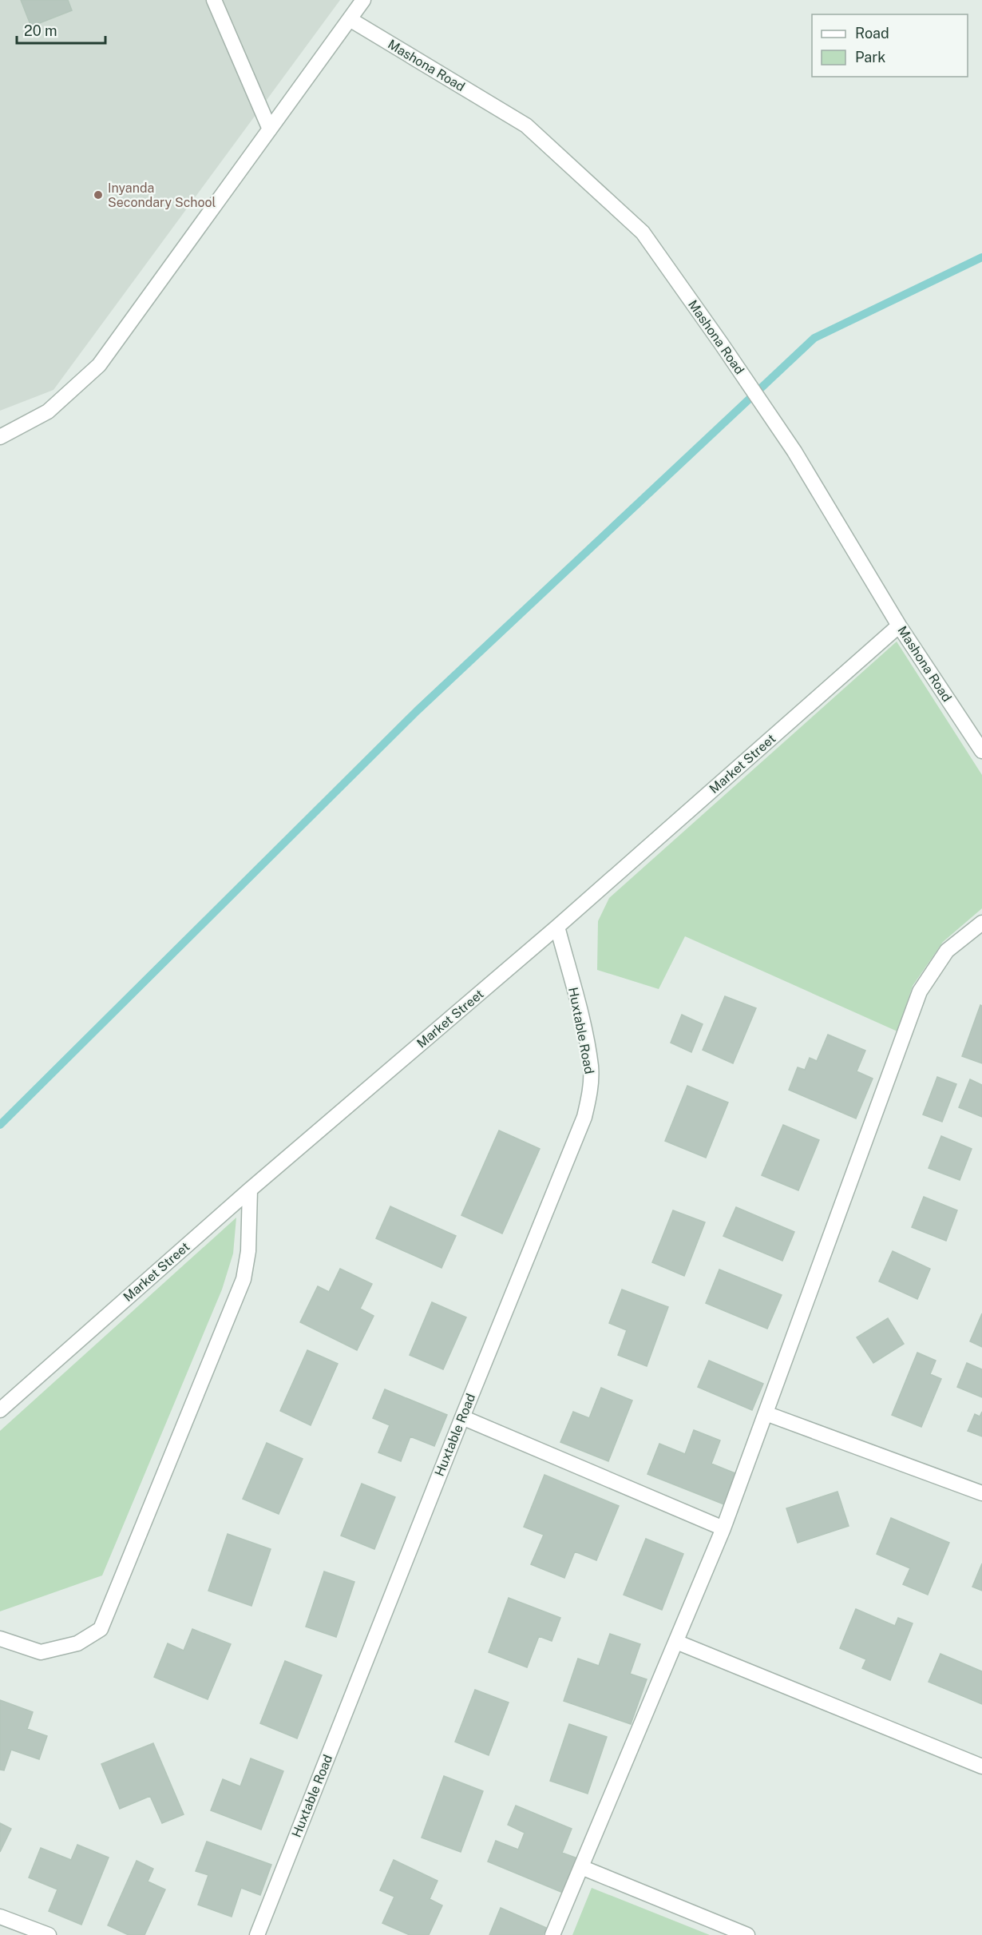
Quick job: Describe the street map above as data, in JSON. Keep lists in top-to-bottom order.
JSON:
{
  "streets": {
    "street": ["Mashona Road", "Market Street", "Huxtable Road"]
  },
  "crossings": [
    ["Mashona Road", "Market Street"],
    ["Market Street", "Huxtable Road"]
  ],
  "places": ["Inyanda Secondary School"],
  "legend": ["Road", "Park"],
  "scale_bar": "20 m"
}
